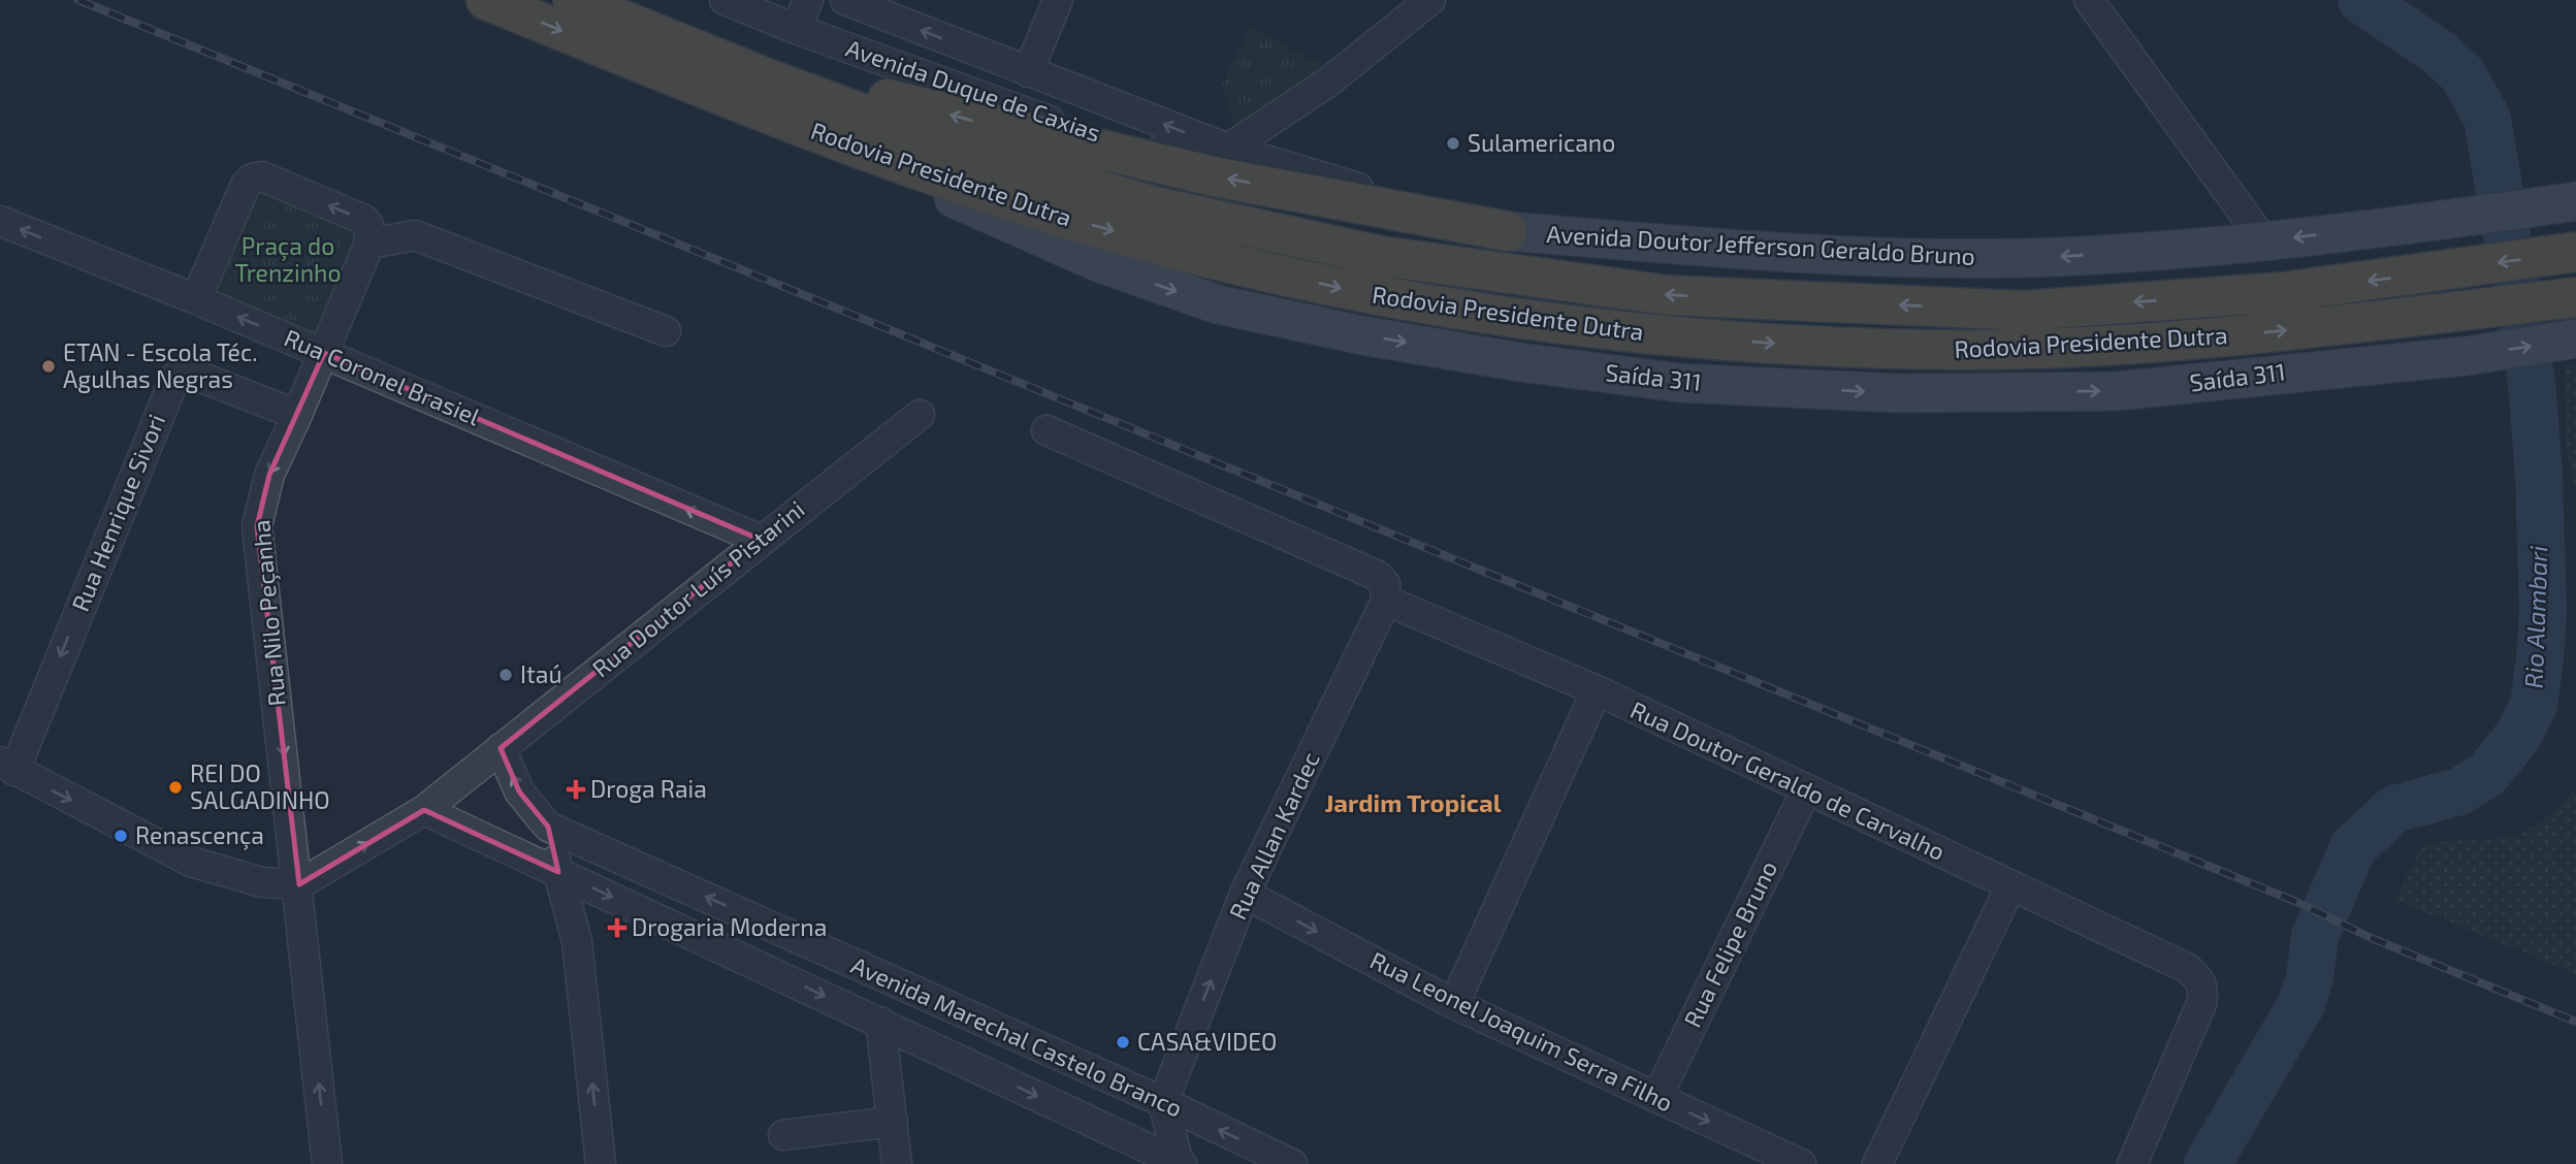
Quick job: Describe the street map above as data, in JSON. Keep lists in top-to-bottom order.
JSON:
{
  "streets": {
    "highway": ["Rodovia Presidente Dutra"],
    "main road": ["Avenida Doutor Jefferson Geraldo Bruno", "Saída 311"],
    "street": [
      "Avenida Duque de Caxias",
      "Rua Coronel Brasiel",
      "Rua Henrique Sivori",
      "Rua Doutor Luís Pistarini",
      "Rua Nilo Peçanha",
      "Rua Doutor Geraldo de Carvalho",
      "Rua Allan Kardec",
      "Rua Felipe Bruno",
      "Rua Leonel Joaquim Serra Filho",
      "Avenida Marechal Castelo Branco"
    ]
  },
  "crossings": [
    ["Avenida Duque de Caxias", "Avenida Doutor Jefferson Geraldo Bruno"],
    ["Rodovia Presidente Dutra", "Saída 311"],
    ["Rua Coronel Brasiel", "Rua Doutor Luís Pistarini"],
    ["Rua Coronel Brasiel", "Rua Nilo Peçanha"],
    ["Rua Henrique Sivori", "Rua Nilo Peçanha"],
    ["Rua Doutor Luís Pistarini", "Rua Nilo Peçanha"],
    ["Rua Doutor Luís Pistarini", "Avenida Marechal Castelo Branco"],
    ["Rua Doutor Geraldo de Carvalho", "Rua Allan Kardec"],
    ["Rua Doutor Geraldo de Carvalho", "Rua Felipe Bruno"],
    ["Rua Allan Kardec", "Rua Leonel Joaquim Serra Filho"],
    ["Rua Allan Kardec", "Avenida Marechal Castelo Branco"],
    ["Rua Felipe Bruno", "Rua Leonel Joaquim Serra Filho"]
  ],
  "one_way": [
    "Avenida Doutor Jefferson Geraldo Bruno",
    "Saída 311",
    "Rua Henrique Sivori",
    "Rua Allan Kardec",
    "Rua Leonel Joaquim Serra Filho"
  ],
  "districts": ["Jardim Tropical"],
  "water": ["Rio Alambari"],
  "parks": ["Praça do Trenzinho"],
  "places": {
    "other": [
      "Sulamericano",
      "ETAN - Escola Téc. Agulhas Negras",
      "Itaú",
      "REI DO SALGADINHO",
      "Renascença",
      "CASA&VIDEO"
    ],
    "health": ["Droga Raia", "Drogaria Moderna"]
  }
}
